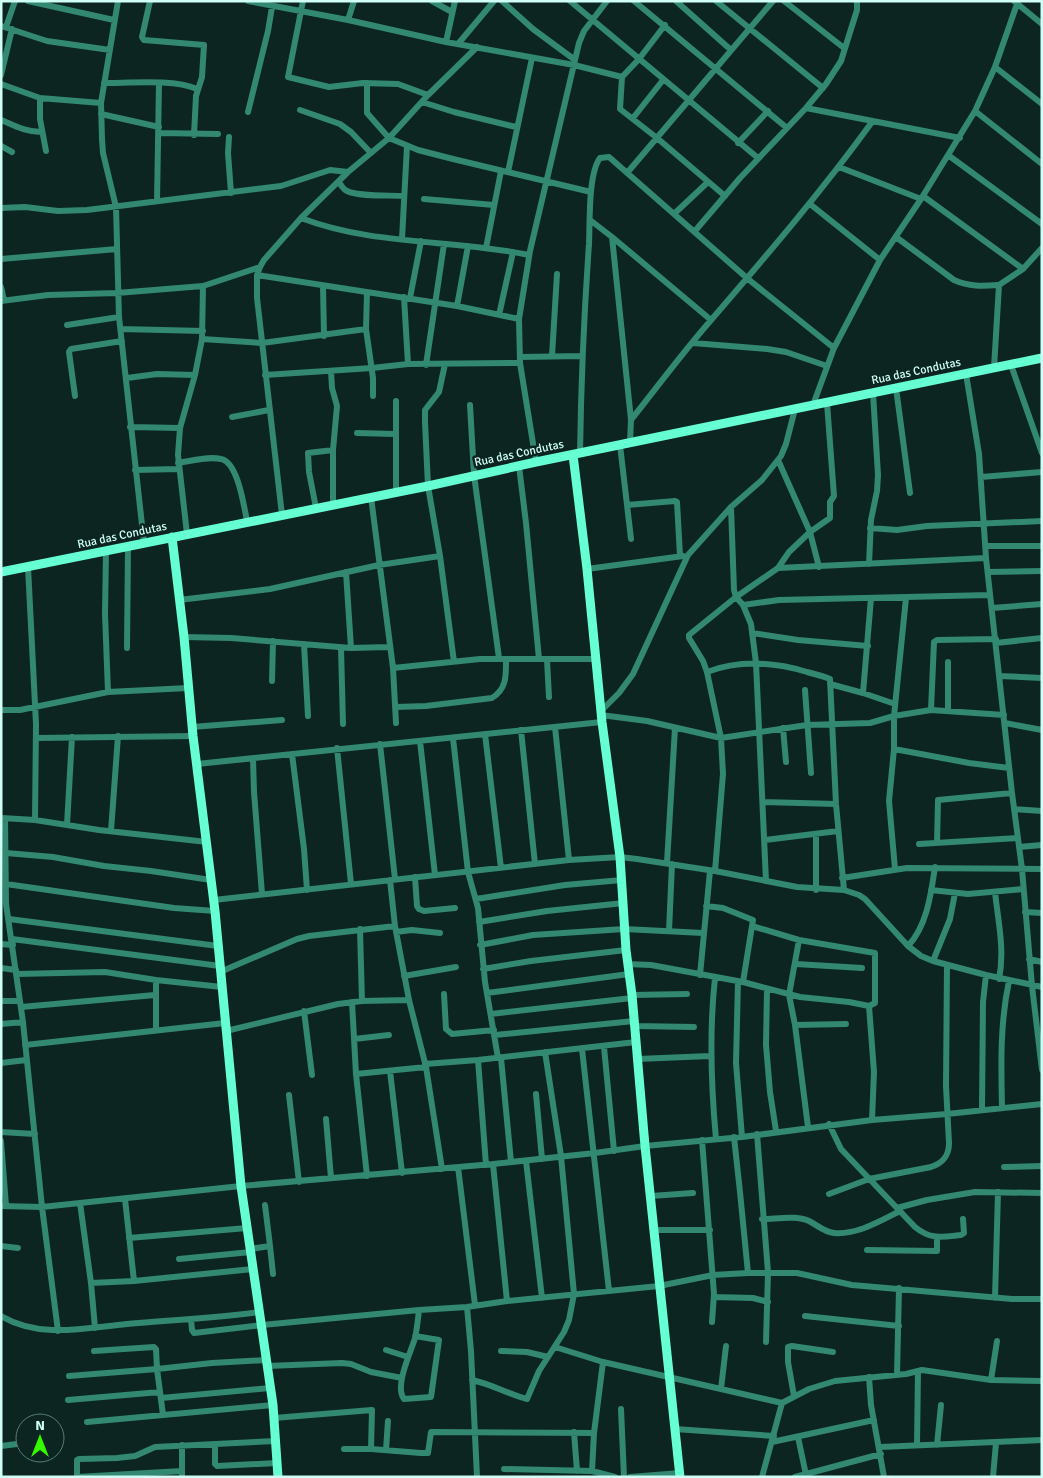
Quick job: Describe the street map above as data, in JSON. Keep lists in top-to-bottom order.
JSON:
{
  "streets": {
    "street": ["Rua das Condutas"]
  },
  "north": "top"
}
